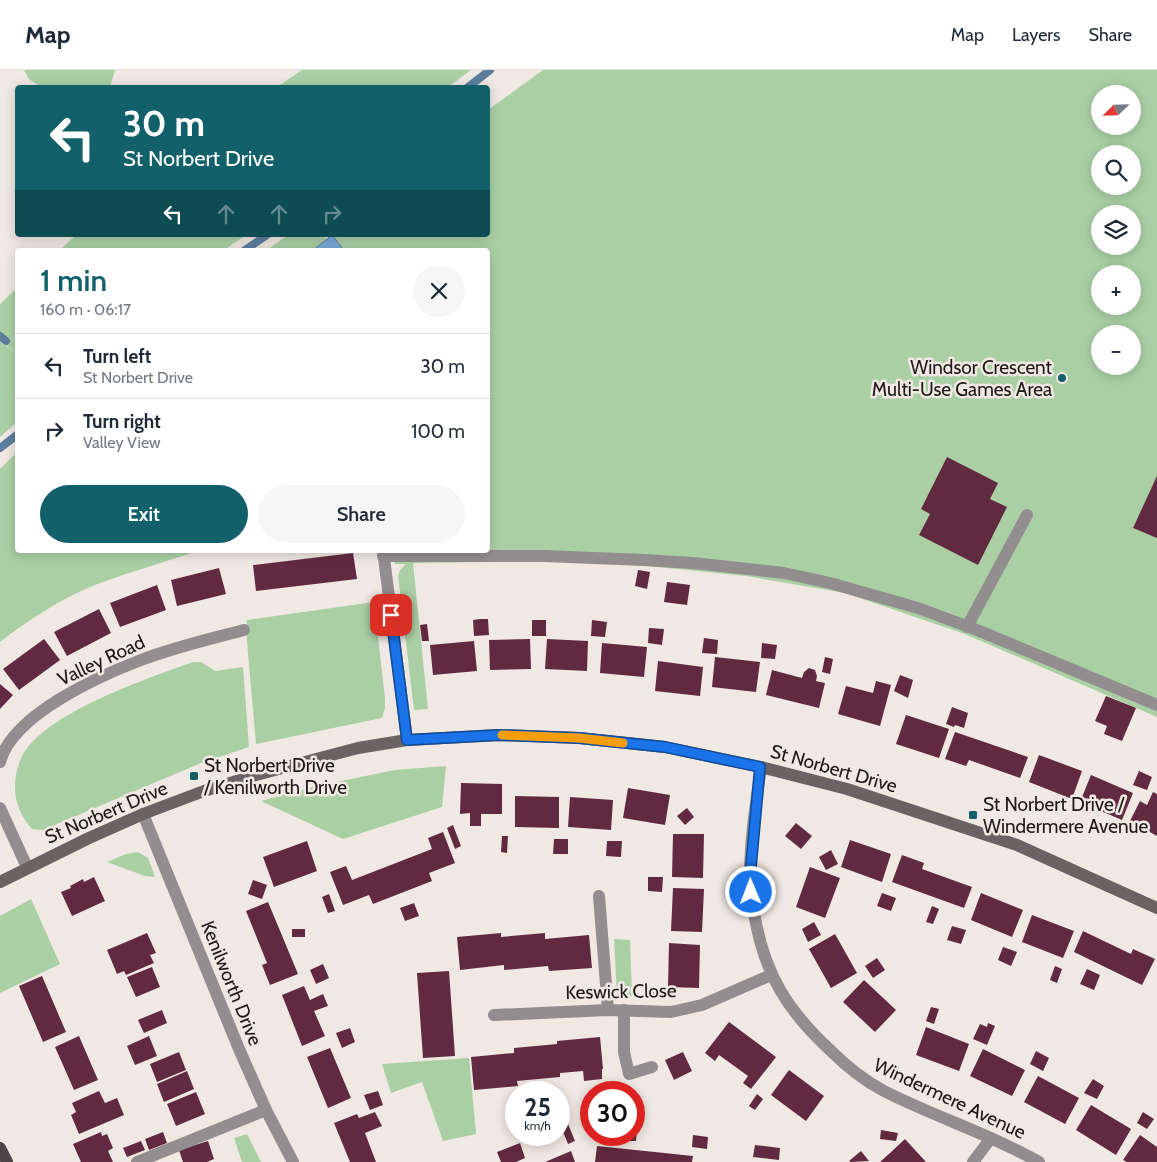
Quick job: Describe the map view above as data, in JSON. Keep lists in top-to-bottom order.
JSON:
{
  "streets": {
    "street": [
      "Valley Road",
      "St Norbert Drive",
      "Kenilworth Drive",
      "Keswick Close",
      "Windermere Avenue"
    ]
  },
  "crossings": [
    ["St Norbert Drive", "Kenilworth Drive"],
    ["St Norbert Drive", "Windermere Avenue"],
    ["Keswick Close", "Windermere Avenue"]
  ],
  "places": {
    "other": ["Windsor Crescent Multi-Use Games Area"],
    "transit": ["St Norbert Drive / Kenilworth Drive", "St Norbert Drive / Windermere Avenue"]
  },
  "north": "bottom left",
  "page": {
    "header": "Map",
    "nav": ["Map", "Layers", "Share"],
    "map_buttons": ["+", "−"],
    "turn": ["30 m", "St Norbert Drive"],
    "heading": ["1 min", "160 m · 06:17"],
    "list": [
      {
        "name": "Turn left",
        "note": "St Norbert Drive",
        "value": "30 m"
      },
      {
        "name": "Turn right",
        "note": "Valley View",
        "value": "100 m"
      }
    ],
    "buttons": ["Exit", "Share"],
    "speed": "25 km/h",
    "limit": "30"
  }
}
